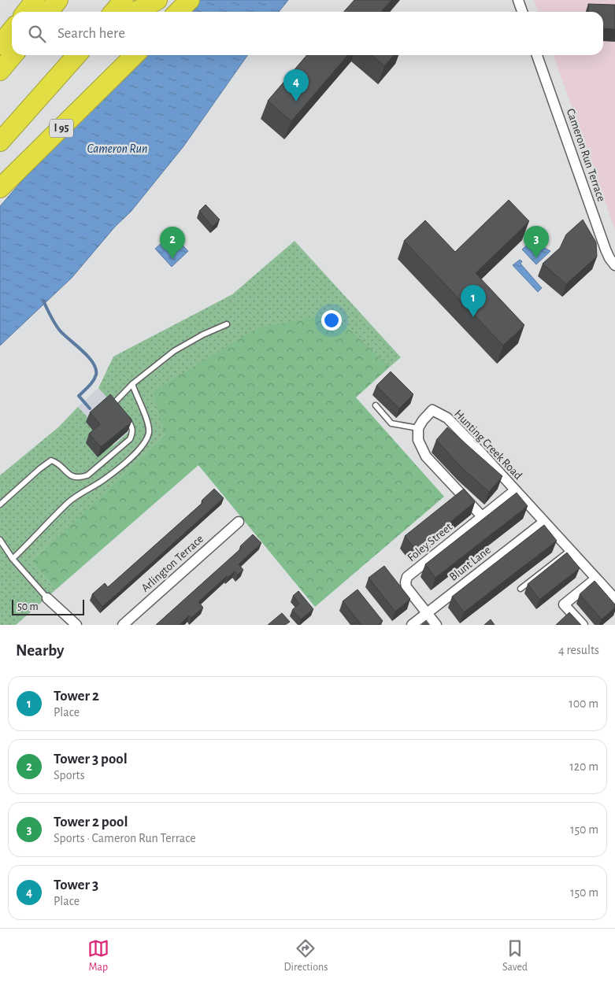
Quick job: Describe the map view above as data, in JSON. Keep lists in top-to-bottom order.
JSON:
{
  "streets": {
    "highway": ["I 95"],
    "street": [
      "Cameron Run Terrace",
      "Hunting Creek Road",
      "Foley Street",
      "Arlington Terrace",
      "Blunt Lane"
    ]
  },
  "crossings": [
    ["Hunting Creek Road", "Foley Street"],
    ["Hunting Creek Road", "Blunt Lane"],
    ["Foley Street", "Blunt Lane"]
  ],
  "water": ["Cameron Run"],
  "scale_bar": "50 m",
  "page": {
    "search": "Search here",
    "pins": [
      "4",
      "3",
      "2",
      "1"
    ],
    "scale": "50 m",
    "heading": ["Nearby", "4 results"],
    "list": [
      {
        "mark": "1",
        "name": "Tower 2",
        "note": "Place",
        "value": "100 m"
      },
      {
        "mark": "2",
        "name": "Tower 3 pool",
        "note": "Sports",
        "value": "120 m"
      },
      {
        "mark": "3",
        "name": "Tower 2 pool",
        "note": "Sports · Cameron Run Terrace",
        "value": "150 m"
      },
      {
        "mark": "4",
        "name": "Tower 3",
        "note": "Place",
        "value": "150 m"
      }
    ],
    "nav": ["Map", "Directions", "Saved"]
  }
}
